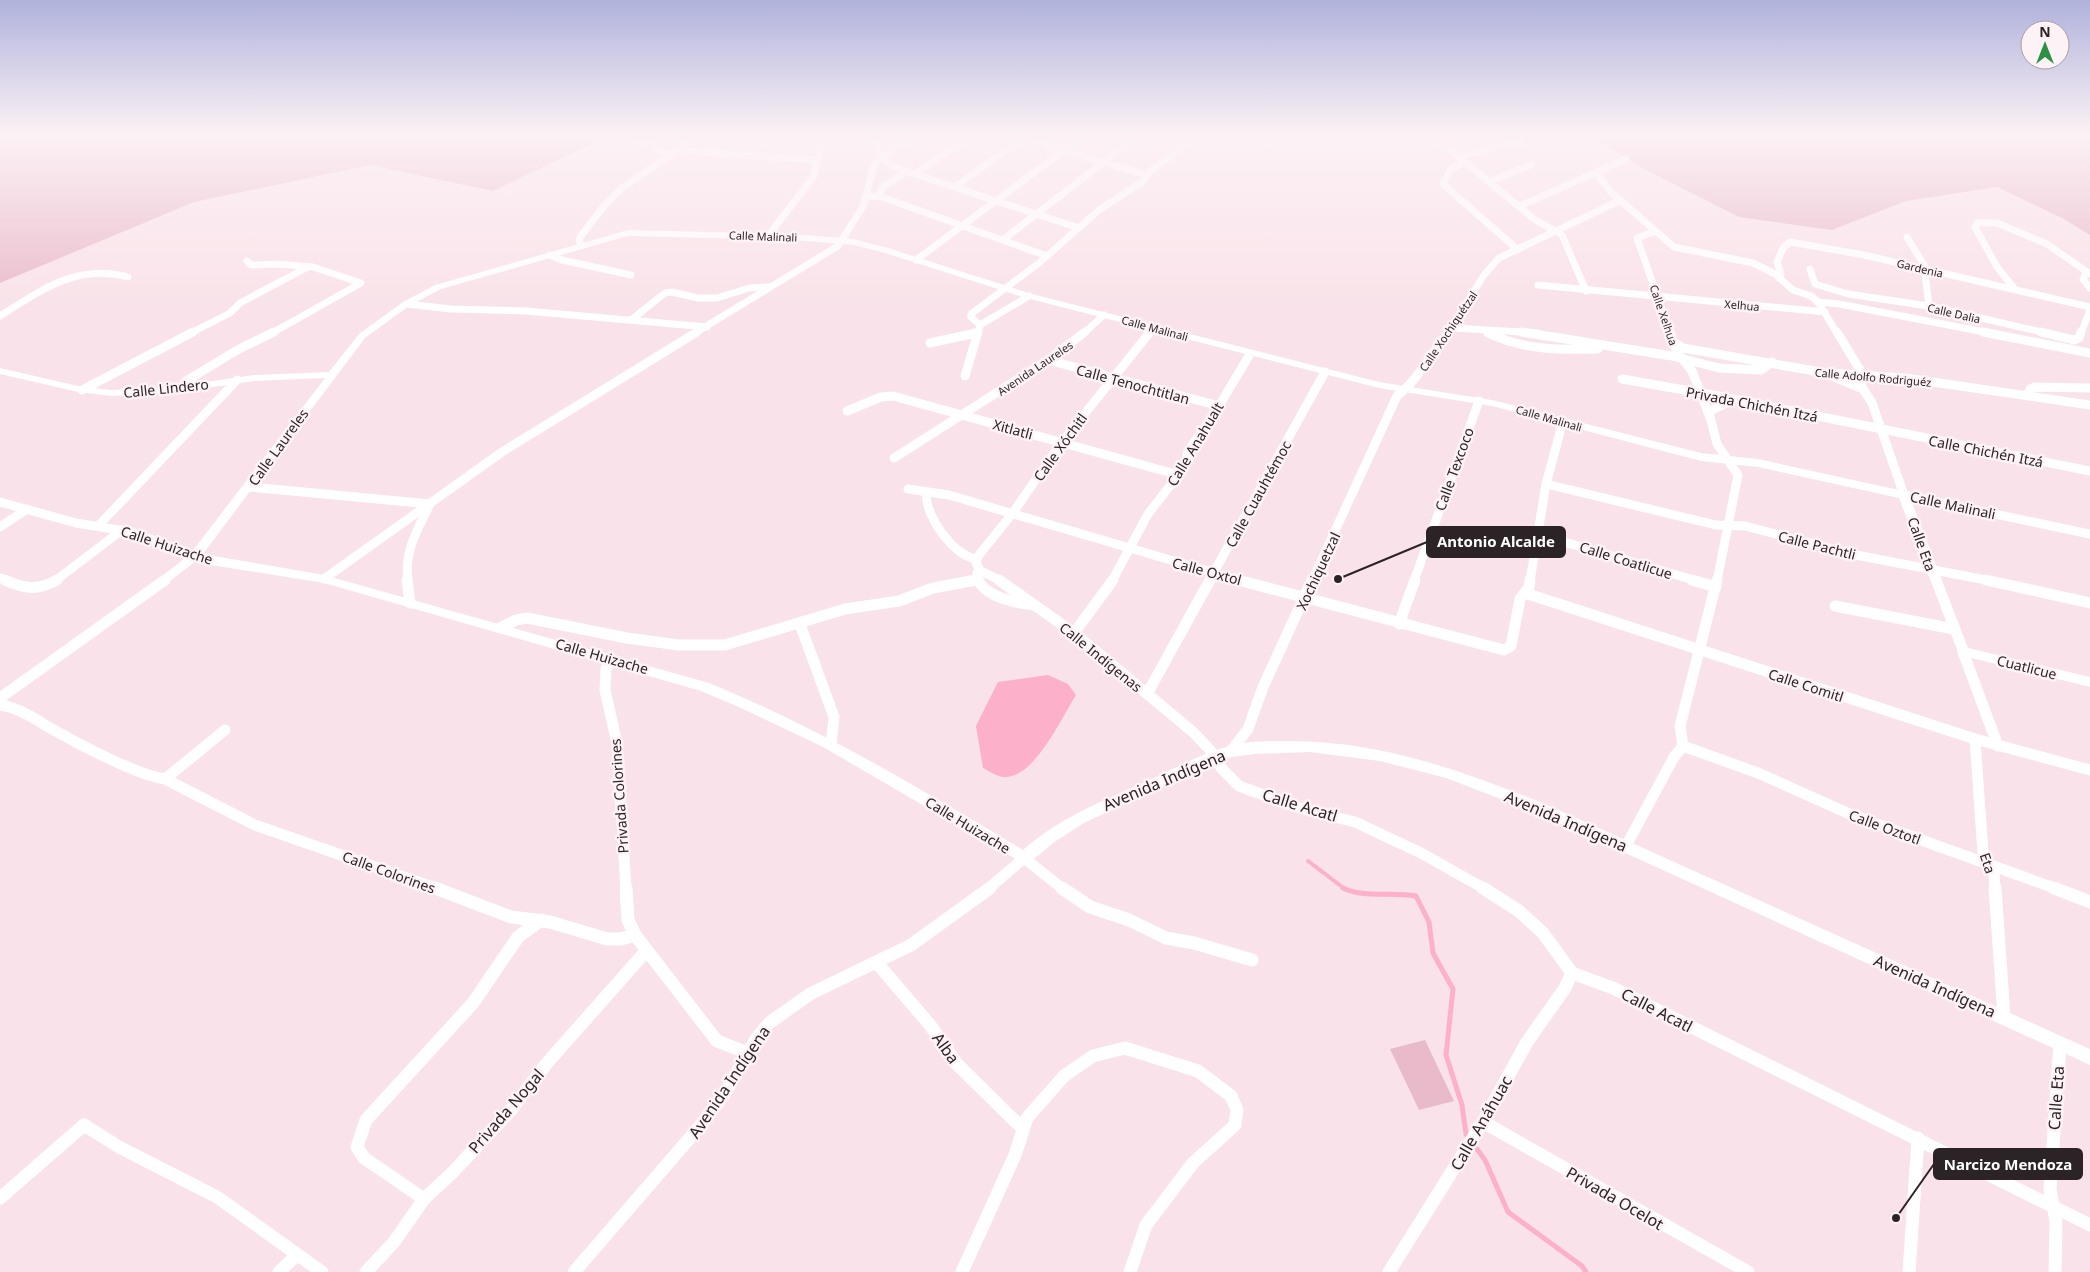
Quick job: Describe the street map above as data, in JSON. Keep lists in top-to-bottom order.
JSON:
{
  "streets": {
    "street": [
      "Calle Malinali",
      "Gardenia",
      "Xelhua",
      "Calle Dalia",
      "Calle Xelhua",
      "Calle Xochiquétzal",
      "Avenida Laureles",
      "Calle Adolfo Rodriguéz",
      "Calle Tenochtitlan",
      "Calle Lindero",
      "Privada Chichén Itzá",
      "Xitlatli",
      "Calle Anahualt",
      "Calle Laureles",
      "Calle Xóchitl",
      "Calle Chichén Itzá",
      "Calle Texcoco",
      "Calle Cuauhtémoc",
      "Calle Eta",
      "Calle Huizache",
      "Calle Pachtli",
      "Calle Coatlicue",
      "Calle Oxtol",
      "Xochiquetzal",
      "Calle Indígenas",
      "Cuatlicue",
      "Calle Comitl",
      "Avenida Indígena",
      "Privada Colorines",
      "Calle Acatl",
      "Calle Oztotl",
      "Eta",
      "Calle Colorines",
      "Alba",
      "Privada Nogal",
      "Calle Anáhuac",
      "Privada Ocelot"
    ]
  },
  "crossings": [
    ["Calle Malinali", "Calle Xelhua"],
    ["Calle Malinali", "Calle Xochiquétzal"],
    ["Calle Malinali", "Avenida Laureles"],
    ["Calle Malinali", "Calle Anahualt"],
    ["Calle Malinali", "Calle Laureles"],
    ["Calle Malinali", "Calle Xóchitl"],
    ["Calle Malinali", "Calle Texcoco"],
    ["Calle Malinali", "Calle Cuauhtémoc"],
    ["Calle Malinali", "Calle Eta"],
    ["Calle Malinali", "Xochiquetzal"],
    ["Gardenia", "Calle Dalia"],
    ["Gardenia", "Calle Eta"],
    ["Xelhua", "Calle Xelhua"],
    ["Xelhua", "Calle Eta"],
    ["Calle Xelhua", "Calle Adolfo Rodriguéz"],
    ["Calle Xelhua", "Privada Chichén Itzá"],
    ["Calle Xelhua", "Calle Eta"],
    ["Calle Xochiquétzal", "Calle Eta"],
    ["Calle Xochiquétzal", "Xochiquetzal"],
    ["Avenida Laureles", "Calle Tenochtitlan"],
    ["Avenida Laureles", "Xitlatli"],
    ["Calle Adolfo Rodriguéz", "Calle Eta"],
    ["Calle Tenochtitlan", "Calle Anahualt"],
    ["Calle Tenochtitlan", "Calle Xóchitl"],
    ["Calle Lindero", "Calle Laureles"],
    ["Calle Lindero", "Calle Huizache"],
    ["Privada Chichén Itzá", "Calle Chichén Itzá"],
    ["Privada Chichén Itzá", "Calle Eta"],
    ["Xitlatli", "Calle Anahualt"],
    ["Xitlatli", "Calle Xóchitl"],
    ["Calle Anahualt", "Calle Oxtol"],
    ["Calle Anahualt", "Calle Indígenas"],
    ["Calle Laureles", "Calle Huizache"],
    ["Calle Xóchitl", "Calle Oxtol"],
    ["Calle Chichén Itzá", "Calle Eta"],
    ["Calle Texcoco", "Calle Oxtol"],
    ["Calle Cuauhtémoc", "Calle Oxtol"],
    ["Calle Cuauhtémoc", "Calle Indígenas"],
    ["Calle Eta", "Calle Pachtli"],
    ["Calle Eta", "Cuatlicue"],
    ["Calle Eta", "Calle Comitl"],
    ["Calle Eta", "Avenida Indígena"],
    ["Calle Eta", "Calle Acatl"],
    ["Calle Huizache", "Avenida Indígena"],
    ["Calle Huizache", "Privada Colorines"],
    ["Calle Oxtol", "Xochiquetzal"],
    ["Calle Oxtol", "Calle Comitl"],
    ["Xochiquetzal", "Avenida Indígena"],
    ["Calle Indígenas", "Avenida Indígena"],
    ["Calle Indígenas", "Calle Acatl"],
    ["Calle Comitl", "Eta"],
    ["Avenida Indígena", "Calle Acatl"],
    ["Avenida Indígena", "Eta"],
    ["Avenida Indígena", "Alba"],
    ["Privada Colorines", "Calle Colorines"],
    ["Calle Acatl", "Calle Anáhuac"],
    ["Calle Oztotl", "Eta"],
    ["Calle Anáhuac", "Privada Ocelot"]
  ],
  "places": ["Antonio Alcalde", "Narcizo Mendoza"],
  "north": "top"
}
